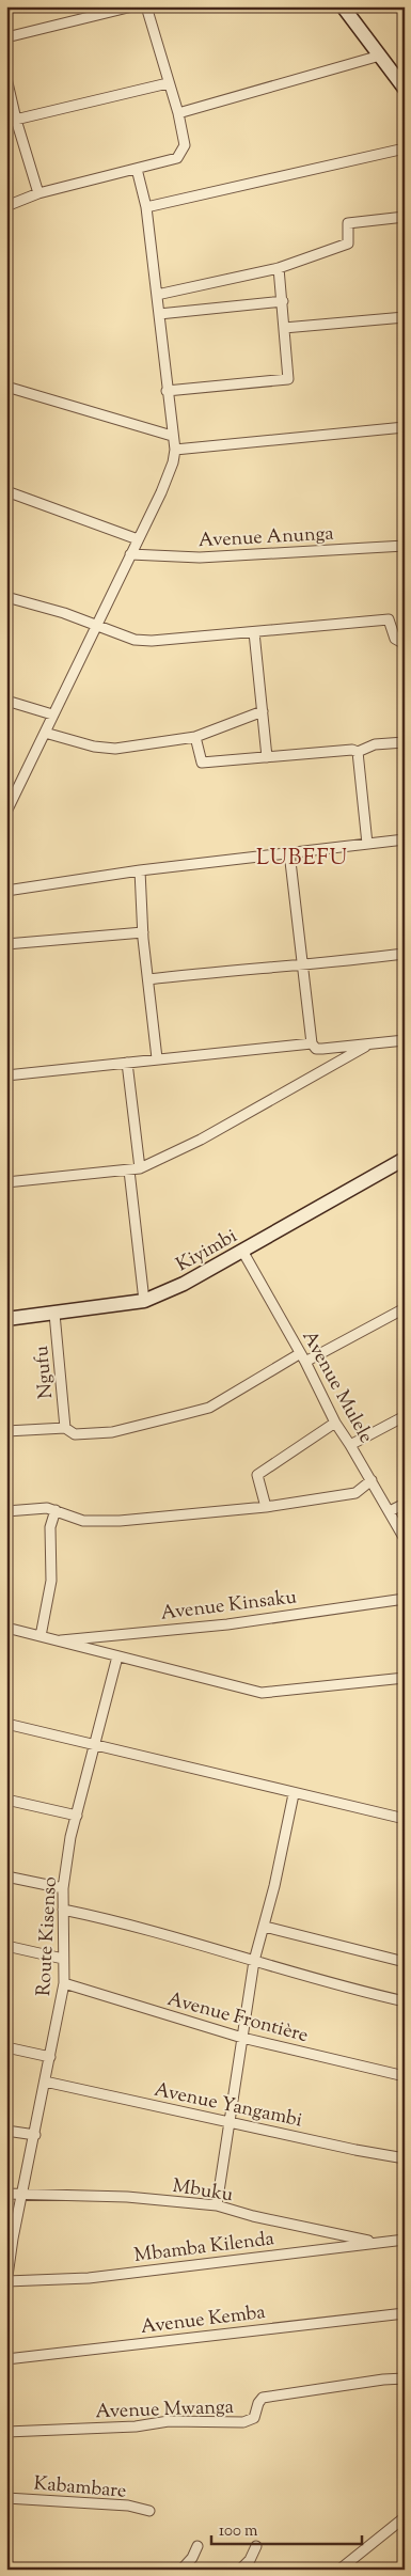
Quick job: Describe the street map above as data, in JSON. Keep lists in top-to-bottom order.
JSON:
{
  "streets": {
    "street": [
      "Avenue Anunga",
      "Kiyimbi",
      "Ngufu",
      "Avenue Mulele",
      "Avenue Kinsaku",
      "Route Kisenso",
      "Avenue Frontière",
      "Avenue Yangambi",
      "Mbuku",
      "Mbamba Kilenda",
      "Avenue Kemba",
      "Avenue Mwanga",
      "Kabambare"
    ]
  },
  "crossings": [
    ["Kiyimbi", "Ngufu"],
    ["Kiyimbi", "Avenue Mulele"],
    ["Route Kisenso", "Avenue Frontière"],
    ["Route Kisenso", "Avenue Yangambi"],
    ["Route Kisenso", "Mbuku"],
    ["Route Kisenso", "Mbamba Kilenda"],
    ["Mbuku", "Mbamba Kilenda"]
  ],
  "districts": ["LUBEFU"],
  "scale_bar": "100 m"
}
